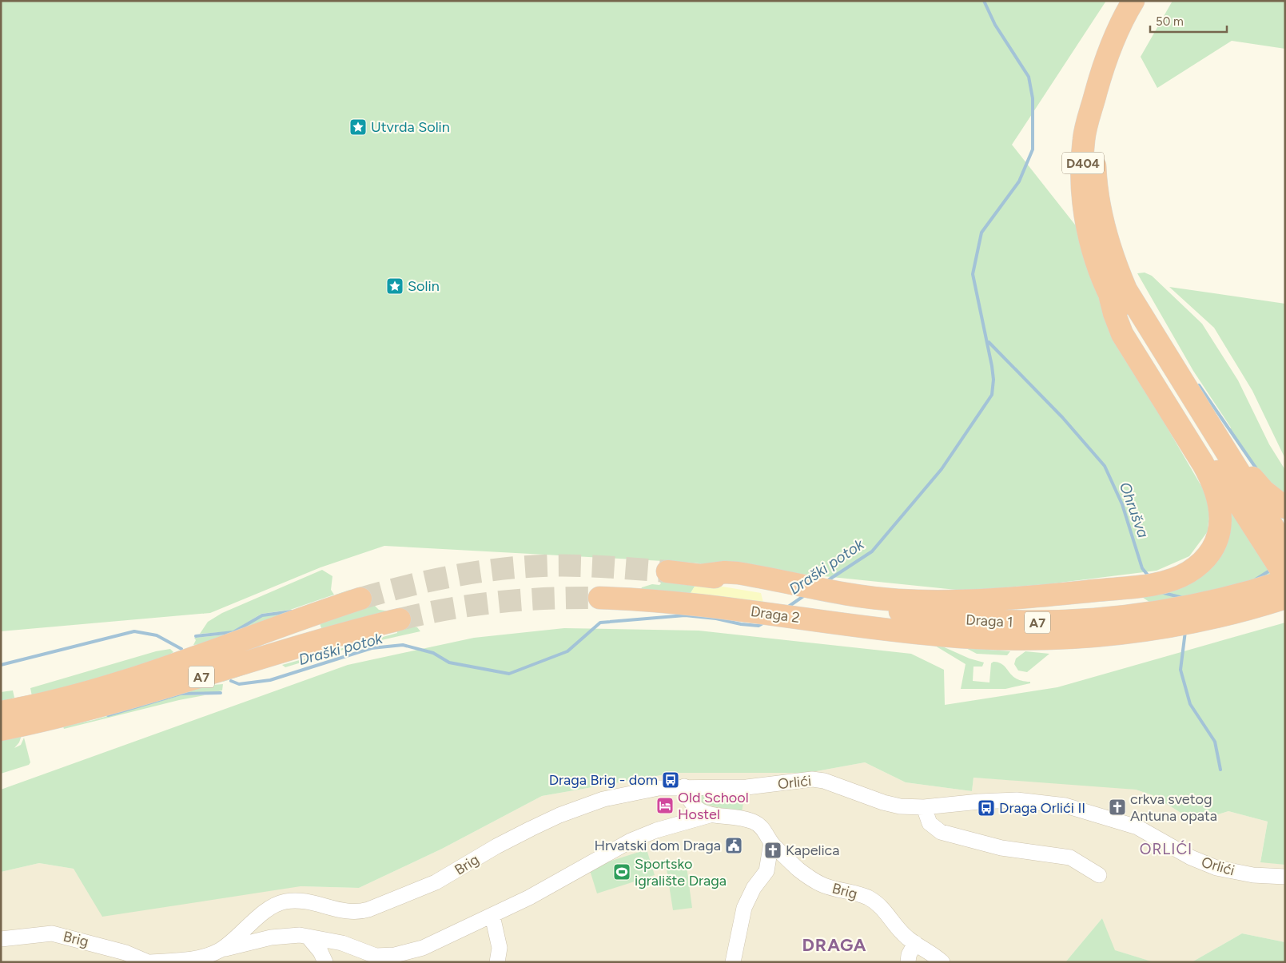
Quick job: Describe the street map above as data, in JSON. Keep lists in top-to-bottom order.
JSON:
{
  "streets": {
    "highway": [
      "D404",
      "Draga 2",
      "Draga 1",
      "A7"
    ],
    "street": ["Orlići", "Brig"]
  },
  "crossings": [
    ["Draga 2", "A7"],
    ["Draga 1", "A7"],
    ["Orlići", "Brig"]
  ],
  "districts": ["ORLIĆI", "DRAGA"],
  "water": ["Ohrušva", "Draški potok"],
  "places": {
    "place": ["Utvrda Solin", "Solin"],
    "bus stop": ["Draga Brig - dom", "Draga Orlići II"],
    "hotel": ["Old School Hostel"],
    "church": ["crkva svetog Antuna opata", "Kapelica"],
    "public building": ["Hrvatski dom Draga"],
    "sports": ["Sportsko igralište Draga"]
  },
  "scale_bar": "50 m"
}
